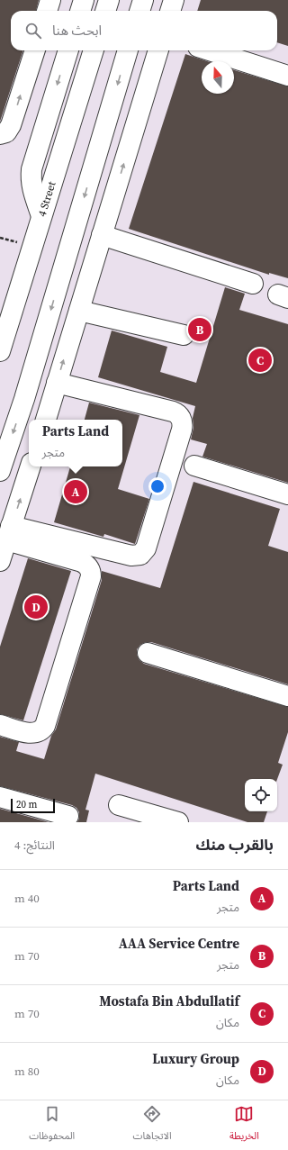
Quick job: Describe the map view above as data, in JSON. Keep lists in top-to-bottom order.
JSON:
{
  "streets": {
    "street": ["4 Street"]
  },
  "scale_bar": "20 m",
  "north": "top",
  "page": {
    "search": "ابحث هنا",
    "pins": [
      "B",
      "C",
      "A",
      "D"
    ],
    "popup": ["Parts Land", "متجر"],
    "scale": "20 m",
    "heading": ["بالقرب منك", "النتائج: 4"],
    "list": [
      {
        "mark": "A",
        "name": "Parts Land",
        "note": "متجر",
        "value": "40 m"
      },
      {
        "mark": "B",
        "name": "AAA Service Centre",
        "note": "متجر",
        "value": "70 m"
      },
      {
        "mark": "C",
        "name": "Mostafa Bin Abdullatif",
        "note": "مكان",
        "value": "70 m"
      },
      {
        "mark": "D",
        "name": "Luxury Group",
        "note": "مكان",
        "value": "80 m"
      }
    ],
    "nav": ["الخريطة", "الاتجاهات", "المحفوظات"]
  }
}
